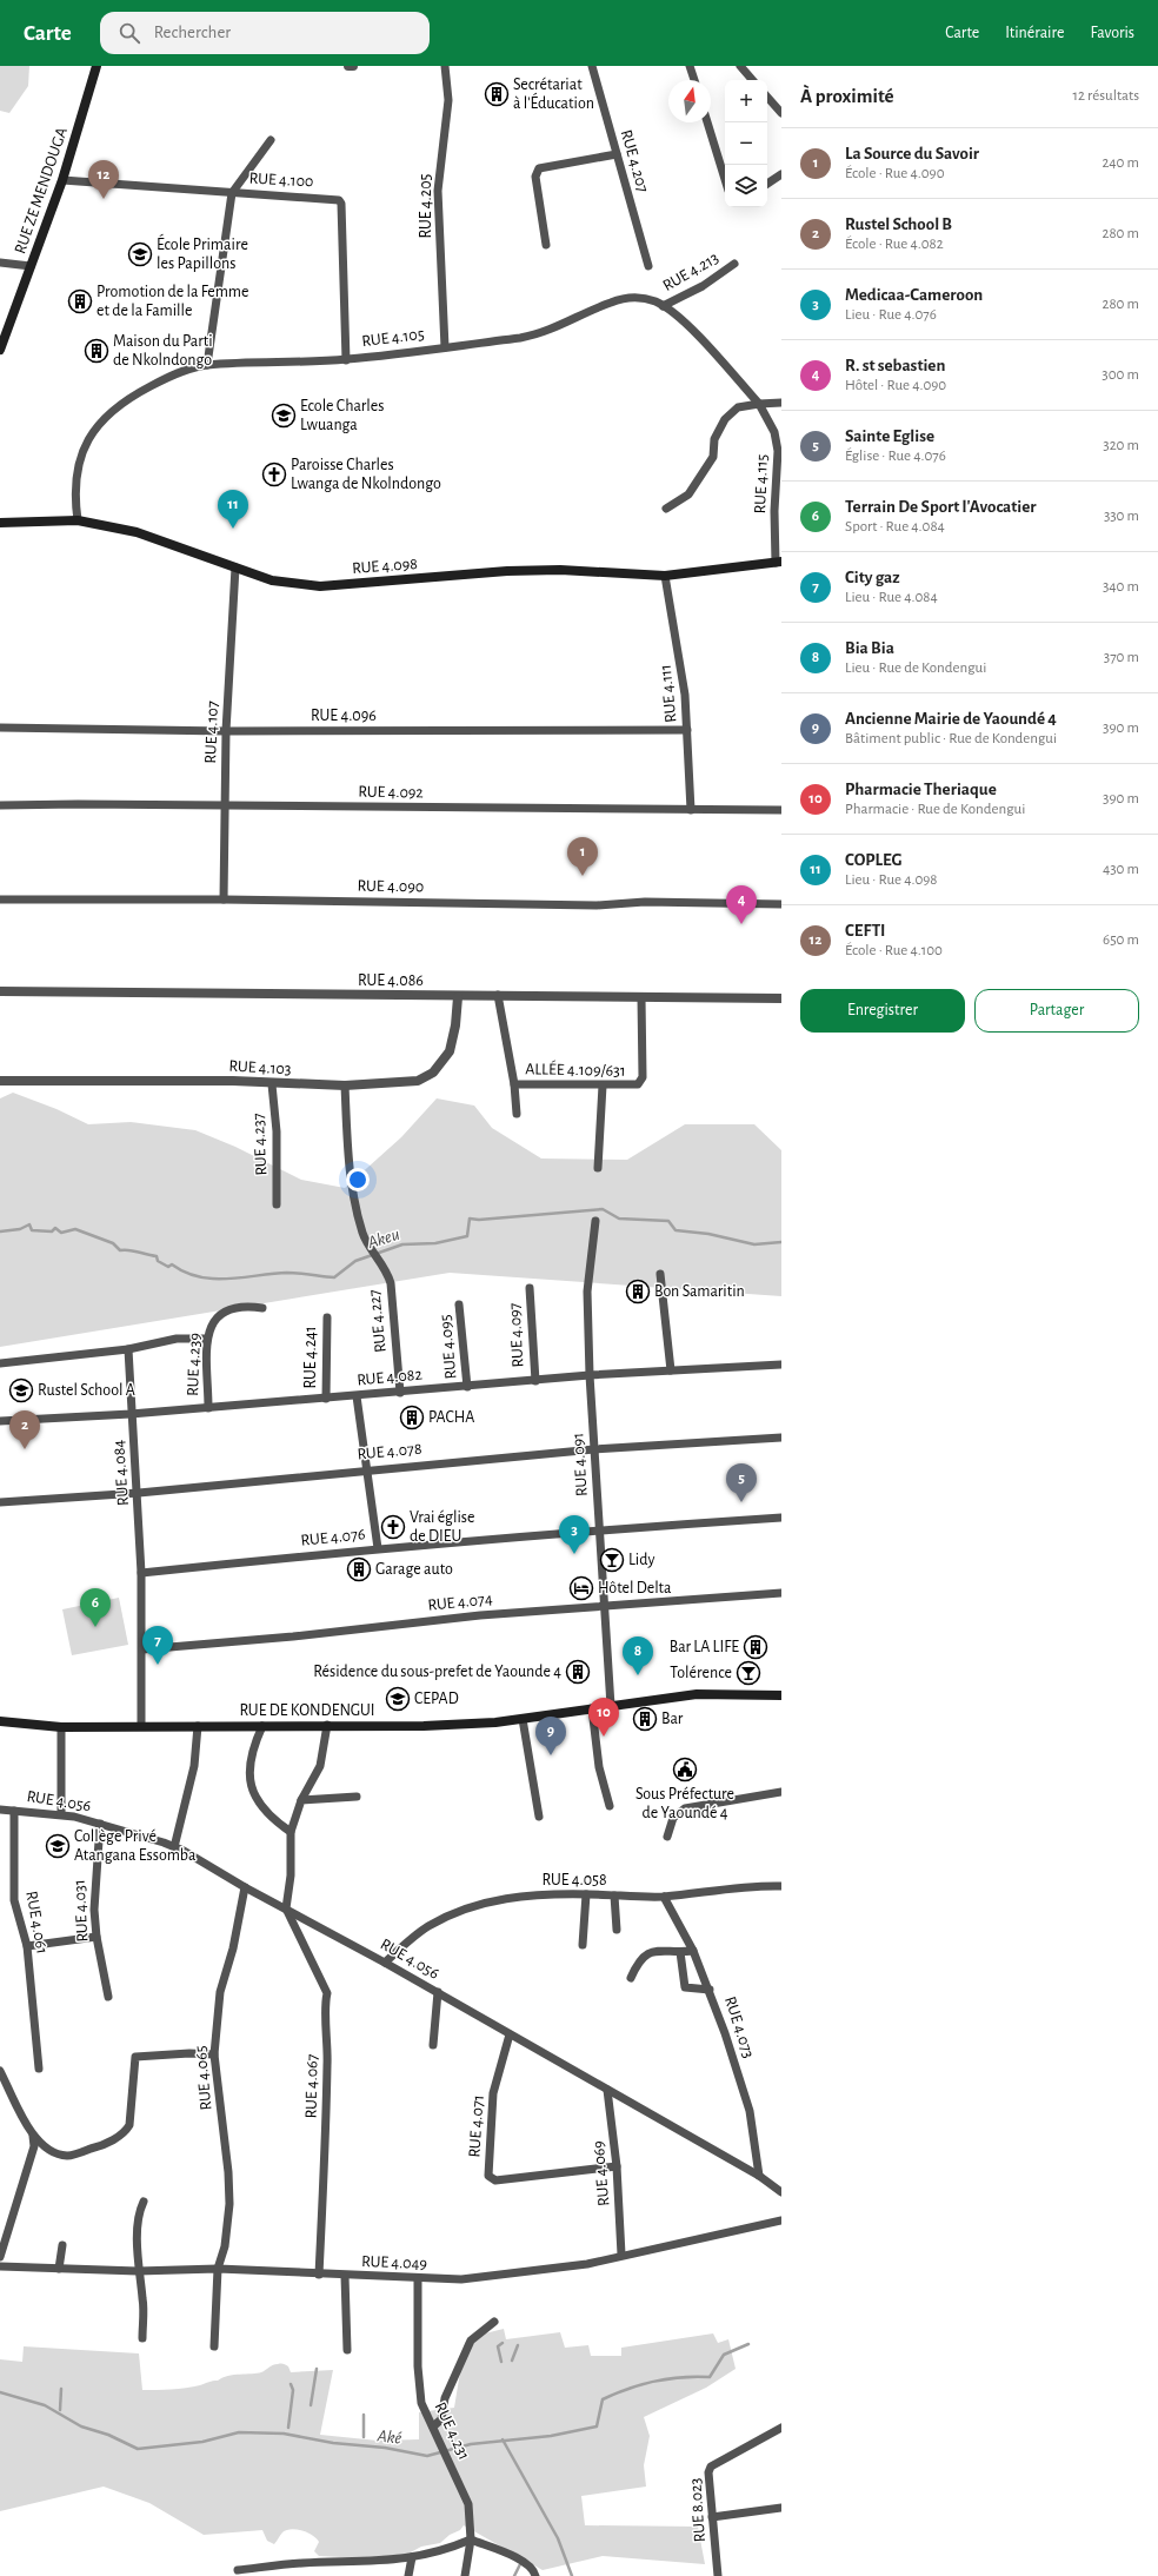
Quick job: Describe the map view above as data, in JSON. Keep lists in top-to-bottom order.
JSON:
{
  "streets": {
    "main road": ["RUE ZE MENDOUGA", "RUE 4.098", "RUE DE KONDENGUI"],
    "street": [
      "RUE 4.207",
      "RUE 4.100",
      "RUE 4.205",
      "RUE 4.213",
      "RUE 4.105",
      "RUE 4.115",
      "RUE 4.111",
      "RUE 4.096",
      "RUE 4.107",
      "RUE 4.092",
      "RUE 4.090",
      "RUE 4.086",
      "RUE 4.103",
      "ALLÉE 4.109/631",
      "RUE 4.237",
      "RUE 4.227",
      "RUE 4.097",
      "RUE 4.095",
      "RUE 4.241",
      "RUE 4.239",
      "RUE 4.082",
      "RUE 4.078",
      "RUE 4.091",
      "RUE 4.084",
      "RUE 4.076",
      "RUE 4.074",
      "RUE 4.056",
      "RUE 4.058",
      "RUE 4.031",
      "RUE 4.061",
      "RUE 4.073",
      "RUE 4.065",
      "RUE 4.067",
      "RUE 4.071",
      "RUE 4.069",
      "RUE 4.049",
      "RUE 4.231",
      "RUE 8.023"
    ]
  },
  "crossings": [
    ["RUE 4.100", "RUE ZE MENDOUGA"],
    ["RUE 4.100", "RUE 4.105"],
    ["RUE 4.205", "RUE 4.105"],
    ["RUE 4.213", "RUE 4.105"],
    ["RUE 4.105", "RUE 4.115"],
    ["RUE 4.105", "RUE 4.098"],
    ["RUE 4.115", "RUE 4.098"],
    ["RUE 4.098", "RUE 4.111"],
    ["RUE 4.098", "RUE 4.107"],
    ["RUE 4.111", "RUE 4.096"],
    ["RUE 4.111", "RUE 4.092"],
    ["RUE 4.096", "RUE 4.107"],
    ["RUE 4.107", "RUE 4.092"],
    ["RUE 4.107", "RUE 4.090"],
    ["RUE 4.086", "RUE 4.103"],
    ["RUE 4.086", "ALLÉE 4.109/631"],
    ["RUE 4.103", "RUE 4.237"],
    ["RUE 4.103", "RUE 4.227"],
    ["RUE 4.227", "RUE 4.082"],
    ["RUE 4.097", "RUE 4.082"],
    ["RUE 4.095", "RUE 4.082"],
    ["RUE 4.241", "RUE 4.082"],
    ["RUE 4.239", "RUE 4.082"],
    ["RUE 4.082", "RUE 4.091"],
    ["RUE 4.082", "RUE 4.084"],
    ["RUE 4.078", "RUE 4.091"],
    ["RUE 4.078", "RUE 4.084"],
    ["RUE 4.091", "RUE 4.076"],
    ["RUE 4.091", "RUE 4.074"],
    ["RUE 4.091", "RUE DE KONDENGUI"],
    ["RUE 4.084", "RUE 4.076"],
    ["RUE 4.084", "RUE 4.074"],
    ["RUE 4.084", "RUE DE KONDENGUI"],
    ["RUE 4.056", "RUE 4.058"],
    ["RUE 4.056", "RUE 4.031"],
    ["RUE 4.056", "RUE 4.061"],
    ["RUE 4.056", "RUE 4.073"],
    ["RUE 4.056", "RUE 4.065"],
    ["RUE 4.056", "RUE 4.067"],
    ["RUE 4.056", "RUE 4.071"],
    ["RUE 4.056", "RUE 4.069"],
    ["RUE 4.058", "RUE 4.073"],
    ["RUE 4.065", "RUE 4.049"],
    ["RUE 4.067", "RUE 4.049"],
    ["RUE 4.071", "RUE 4.069"],
    ["RUE 4.069", "RUE 4.049"],
    ["RUE 4.049", "RUE 4.231"]
  ],
  "water": ["Akeu", "Aké"],
  "places": {
    "building": [
      "Secrétariat à l'Éducation",
      "Promotion de la Femme et de la Famille",
      "Maison du Parti de Nkolndongo",
      "Bon Samaritin",
      "PACHA",
      "Garage auto",
      "Bar LA LIFE",
      "Résidence du sous-prefet de Yaounde 4",
      "Bar"
    ],
    "school or university": [
      "École Primaire les Papillons",
      "Ecole Charles Lwuanga",
      "Rustel School A",
      "CEPAD",
      "Collège Privé Atangana Essomba"
    ],
    "church": ["Paroisse Charles Lwanga de Nkolndongo", "Vrai église de DIEU"],
    "bar": ["Lidy", "Tolérence"],
    "hotel": ["Hôtel Delta"],
    "public building": ["Sous Préfecture de Yaoundé 4"]
  },
  "north": "top",
  "page": {
    "header": "Carte",
    "search": "Rechercher",
    "nav": ["Carte", "Itinéraire", "Favoris"],
    "heading": ["À proximité", "12 résultats"],
    "map_buttons": ["+", "−"],
    "list": [
      {
        "mark": "1",
        "name": "La Source du Savoir",
        "note": "École · Rue 4.090",
        "value": "240 m"
      },
      {
        "mark": "2",
        "name": "Rustel School B",
        "note": "École · Rue 4.082",
        "value": "280 m"
      },
      {
        "mark": "3",
        "name": "Medicaa-Cameroon",
        "note": "Lieu · Rue 4.076",
        "value": "280 m"
      },
      {
        "mark": "4",
        "name": "R. st sebastien",
        "note": "Hôtel · Rue 4.090",
        "value": "300 m"
      },
      {
        "mark": "5",
        "name": "Sainte Eglise",
        "note": "Église · Rue 4.076",
        "value": "320 m"
      },
      {
        "mark": "6",
        "name": "Terrain De Sport l'Avocatier",
        "note": "Sport · Rue 4.084",
        "value": "330 m"
      },
      {
        "mark": "7",
        "name": "City gaz",
        "note": "Lieu · Rue 4.084",
        "value": "340 m"
      },
      {
        "mark": "8",
        "name": "Bia Bia",
        "note": "Lieu · Rue de Kondengui",
        "value": "370 m"
      },
      {
        "mark": "9",
        "name": "Ancienne Mairie de Yaoundé 4",
        "note": "Bâtiment public · Rue de Kondengui",
        "value": "390 m"
      },
      {
        "mark": "10",
        "name": "Pharmacie Theriaque",
        "note": "Pharmacie · Rue de Kondengui",
        "value": "390 m"
      },
      {
        "mark": "11",
        "name": "COPLEG",
        "note": "Lieu · Rue 4.098",
        "value": "430 m"
      },
      {
        "mark": "12",
        "name": "CEFTI",
        "note": "École · Rue 4.100",
        "value": "650 m"
      }
    ],
    "pins": [
      "12",
      "11",
      "1",
      "4",
      "2",
      "5",
      "3",
      "6",
      "7",
      "8",
      "10",
      "9"
    ],
    "buttons": ["Enregistrer", "Partager"]
  }
}
